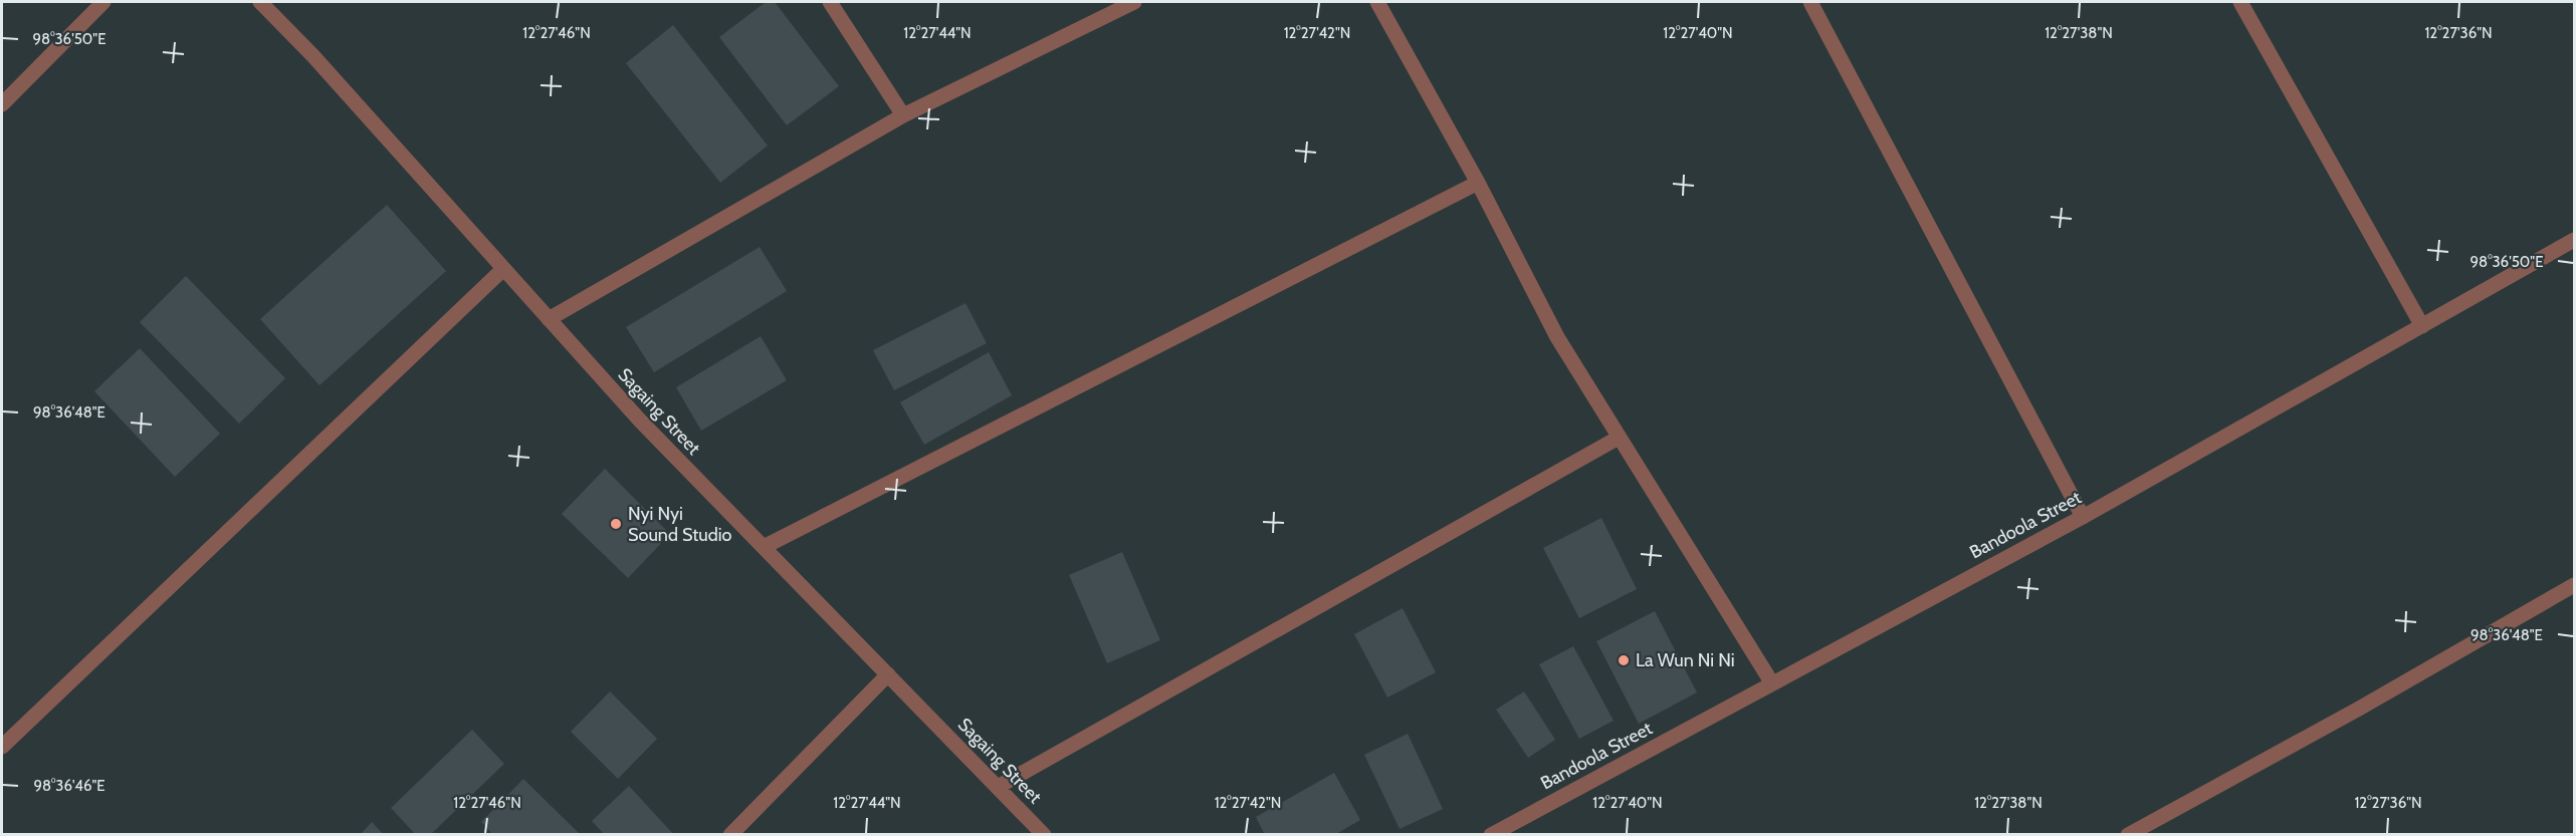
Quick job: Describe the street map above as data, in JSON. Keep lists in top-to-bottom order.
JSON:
{
  "streets": {
    "street": ["Sagaing Street", "Bandoola Street"]
  },
  "places": ["Nyi Nyi Sound Studio", "La Wun Ni Ni"],
  "coordinates": [
    "12°27'46\"N",
    "12°27'44\"N",
    "12°27'42\"N",
    "12°27'38\"N",
    "12°27'36\"N",
    "12°27'40\"N",
    "98°36'50\"E",
    "98°36'48\"E",
    "98°36'46\"E"
  ]
}
